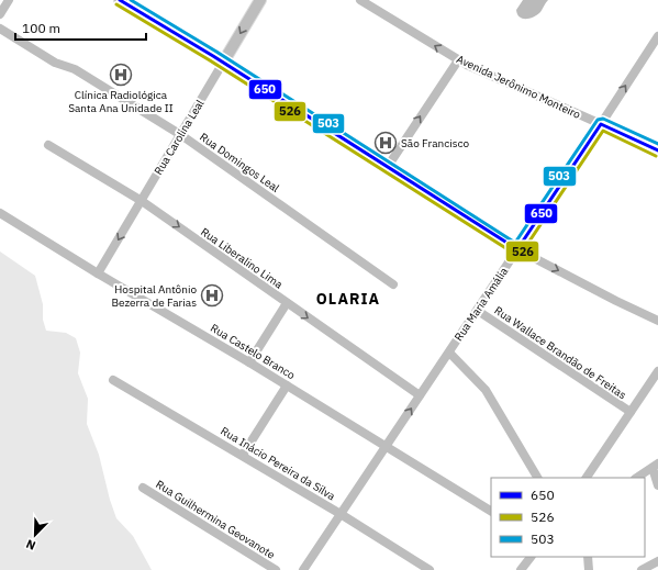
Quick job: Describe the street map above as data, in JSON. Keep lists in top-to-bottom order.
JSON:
{
  "streets": {
    "main road": ["Avenida Jerônimo Monteiro", "Rua Carolina Leal", "Rua Maria Amália"],
    "street": [
      "Rua Domingos Leal",
      "Rua Liberalino Lima",
      "Rua Castelo Branco",
      "Rua Wallace Brandão de Freitas",
      "Rua Inácio Pereira da Silva",
      "Rua Guilhermina Geovanote"
    ]
  },
  "crossings": [
    ["Avenida Jerônimo Monteiro", "Rua Maria Amália"],
    ["Rua Carolina Leal", "Rua Domingos Leal"],
    ["Rua Carolina Leal", "Rua Liberalino Lima"],
    ["Rua Carolina Leal", "Rua Castelo Branco"],
    ["Rua Liberalino Lima", "Rua Maria Amália"],
    ["Rua Maria Amália", "Rua Castelo Branco"],
    ["Rua Maria Amália", "Rua Wallace Brandão de Freitas"],
    ["Rua Maria Amália", "Rua Inácio Pereira da Silva"]
  ],
  "one_way": ["Rua Carolina Leal", "Rua Liberalino Lima"],
  "districts": ["OLARIA"],
  "places": {
    "hospital": ["Clínica Radiológica Santa Ana Unidade II", "São Francisco", "Hospital Antônio Bezerra de Farias"]
  },
  "lines": ["transit line 650", "transit line 503", "transit line 526"],
  "legend": ["650", "526", "503"],
  "scale_bar": "100 m",
  "north": "bottom left"
}
